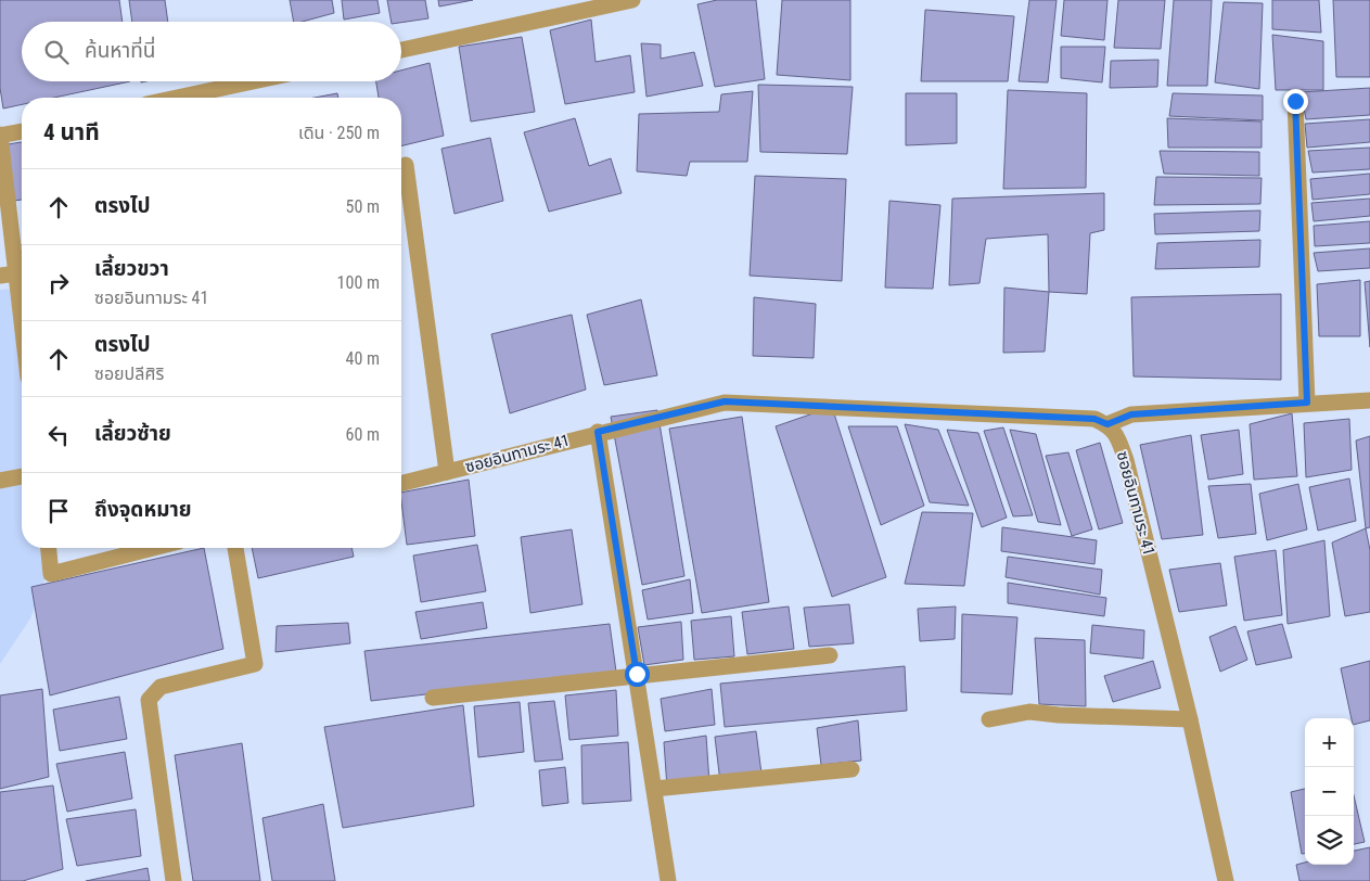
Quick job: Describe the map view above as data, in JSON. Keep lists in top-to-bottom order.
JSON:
{
  "streets": {
    "street": ["ซอยอินทามระ 41"]
  },
  "page": {
    "search": "ค้นหาที่นี่",
    "heading": ["4 นาที", "เดิน · 250 m"],
    "list": [
      ["ตรงไป", "50 m"],
      ["เลี้ยวขวา", "ซอยอินทามระ 41", "100 m"],
      ["ตรงไป", "ซอยปลีศิริ", "40 m"],
      ["เลี้ยวซ้าย", "60 m"],
      "ถึงจุดหมาย"
    ],
    "map_buttons": ["+", "−"]
  }
}
